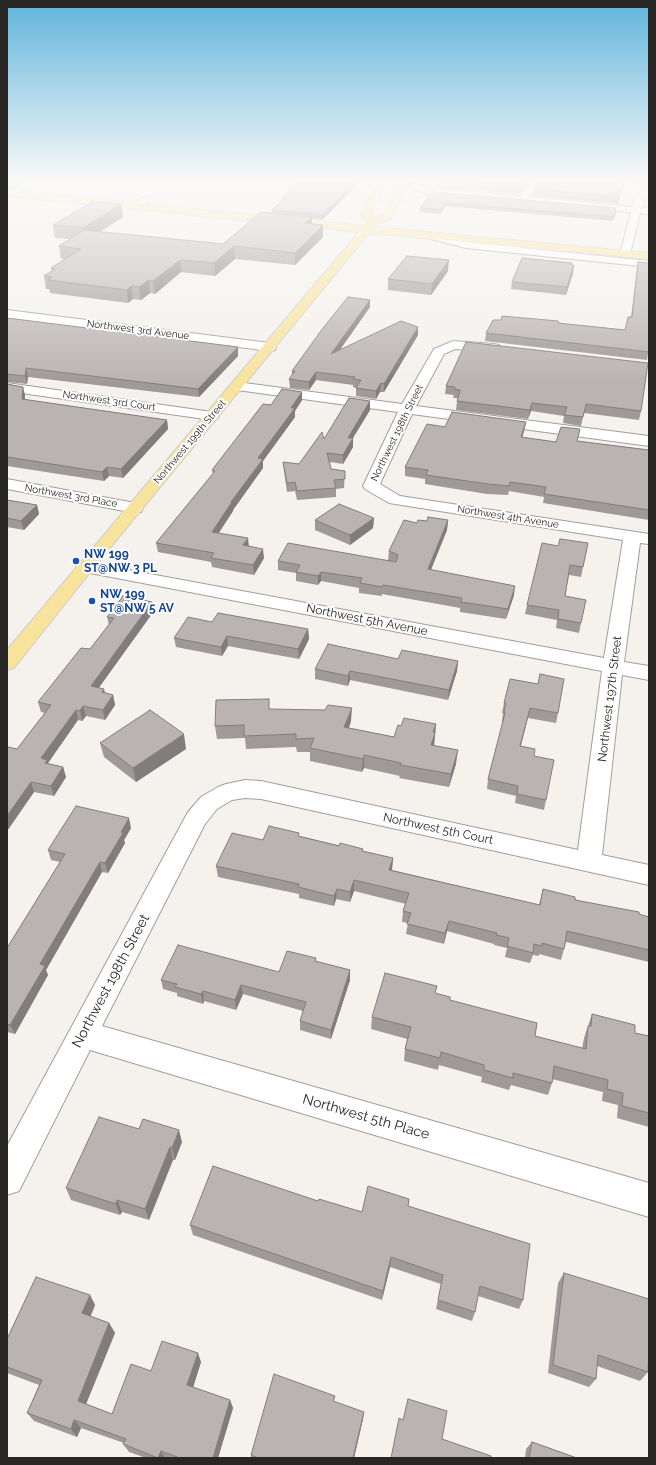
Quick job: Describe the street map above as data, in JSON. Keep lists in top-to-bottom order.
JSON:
{
  "streets": {
    "main road": ["Northwest 199th Street"],
    "street": [
      "Northwest 3rd Avenue",
      "Northwest 3rd Court",
      "Northwest 198th Street",
      "Northwest 3rd Place",
      "Northwest 4th Avenue",
      "Northwest 5th Avenue",
      "Northwest 197th Street",
      "Northwest 5th Court",
      "Northwest 5th Place"
    ]
  },
  "crossings": [
    ["Northwest 3rd Avenue", "Northwest 199th Street"],
    ["Northwest 3rd Court", "Northwest 199th Street"],
    ["Northwest 198th Street", "Northwest 4th Avenue"],
    ["Northwest 198th Street", "Northwest 5th Court"],
    ["Northwest 198th Street", "Northwest 5th Place"],
    ["Northwest 199th Street", "Northwest 3rd Place"],
    ["Northwest 199th Street", "Northwest 5th Avenue"],
    ["Northwest 4th Avenue", "Northwest 197th Street"],
    ["Northwest 5th Avenue", "Northwest 197th Street"],
    ["Northwest 197th Street", "Northwest 5th Court"]
  ],
  "places": ["NW 199 ST@NW 3 PL", "NW 199 ST@NW 5 AV"]
}
